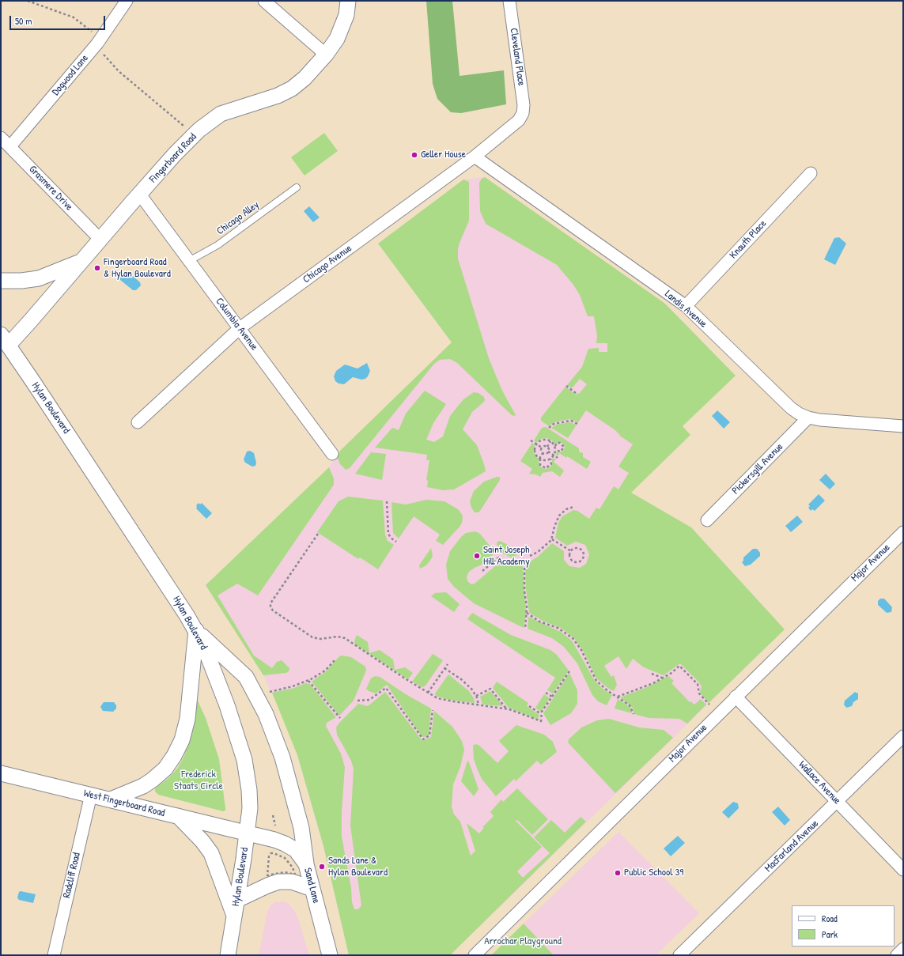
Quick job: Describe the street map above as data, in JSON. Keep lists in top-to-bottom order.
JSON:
{
  "streets": {
    "street": [
      "Cleveland Place",
      "Dogwood Lane",
      "Fingerboard Road",
      "Grasmere Drive",
      "Knauth Place",
      "Chicago Avenue",
      "Landis Avenue",
      "Columbia Avenue",
      "Hylan Boulevard",
      "Pickersgill Avenue",
      "Major Avenue",
      "Wallace Avenue",
      "West Fingerboard Road",
      "MacFarland Avenue",
      "Radcliff Road",
      "Sand Lane"
    ],
    "lane": ["Chicago Alley"]
  },
  "crossings": [
    ["Cleveland Place", "Chicago Avenue"],
    ["Dogwood Lane", "Grasmere Drive"],
    ["Fingerboard Road", "Grasmere Drive"],
    ["Fingerboard Road", "Columbia Avenue"],
    ["Fingerboard Road", "Hylan Boulevard"],
    ["Chicago Alley", "Columbia Avenue"],
    ["Knauth Place", "Landis Avenue"],
    ["Chicago Avenue", "Landis Avenue"],
    ["Chicago Avenue", "Columbia Avenue"],
    ["Landis Avenue", "Pickersgill Avenue"],
    ["Hylan Boulevard", "West Fingerboard Road"],
    ["Hylan Boulevard", "Sand Lane"],
    ["Major Avenue", "Wallace Avenue"],
    ["Wallace Avenue", "MacFarland Avenue"],
    ["West Fingerboard Road", "Radcliff Road"],
    ["West Fingerboard Road", "Sand Lane"]
  ],
  "parks": ["Frederick Staats Circle", "Arrochar Playground"],
  "places": [
    "Geller House",
    "Fingerboard Road & Hylan Boulevard",
    "Saint Joseph Hill Academy",
    "Sands Lane & Hylan Boulevard",
    "Public School 39"
  ],
  "legend": ["Road", "Park"],
  "scale_bar": "50 m"
}
